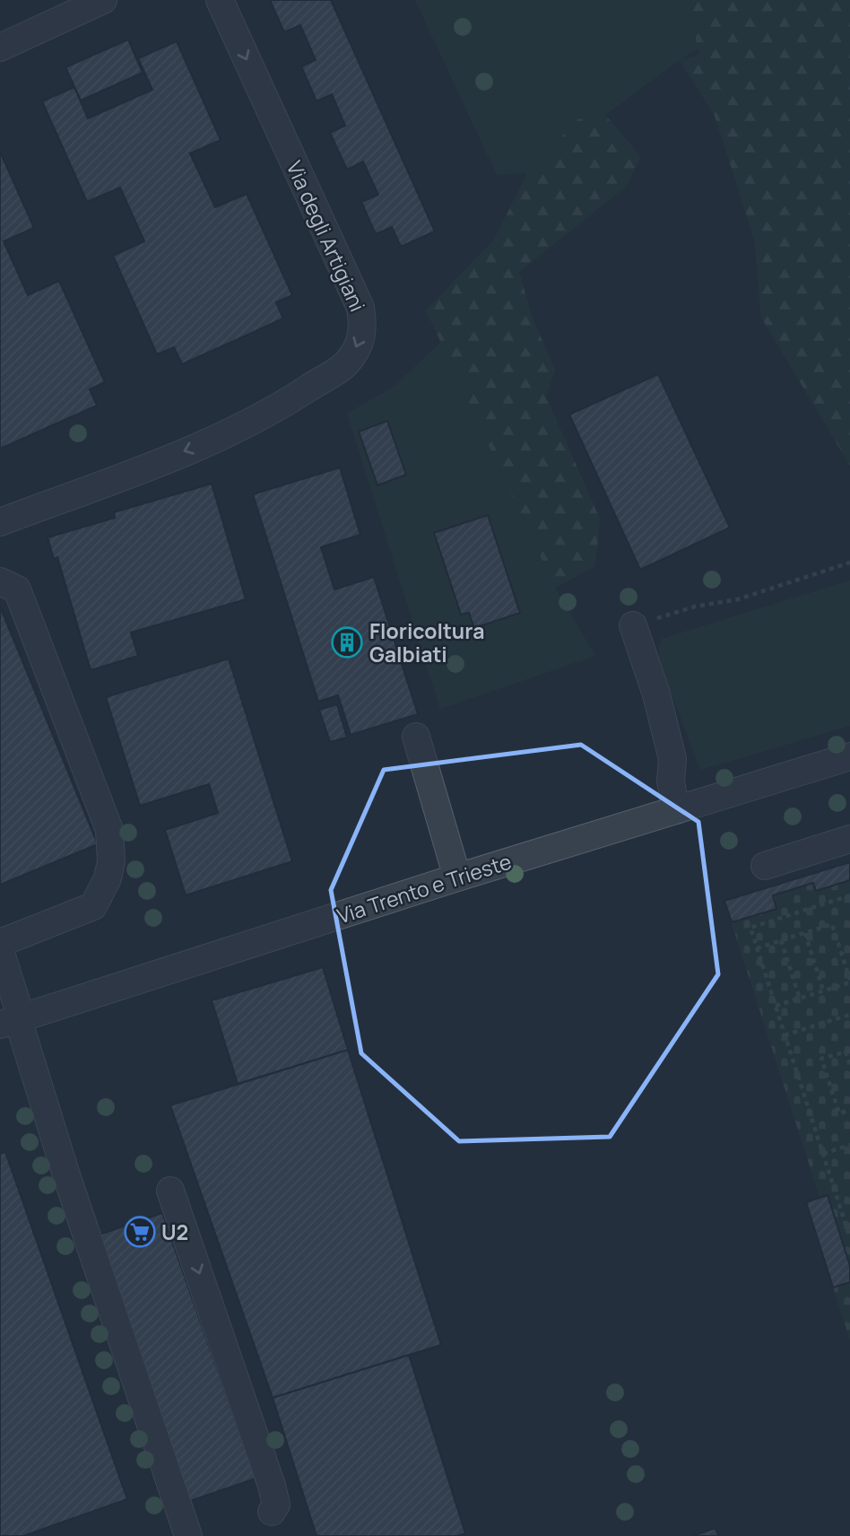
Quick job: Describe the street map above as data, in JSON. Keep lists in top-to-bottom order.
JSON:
{
  "streets": {
    "street": ["Via degli Artigiani", "Via Trento e Trieste"]
  },
  "places": {
    "building": ["Floricoltura Galbiati"],
    "supermarket": ["U2"]
  }
}
